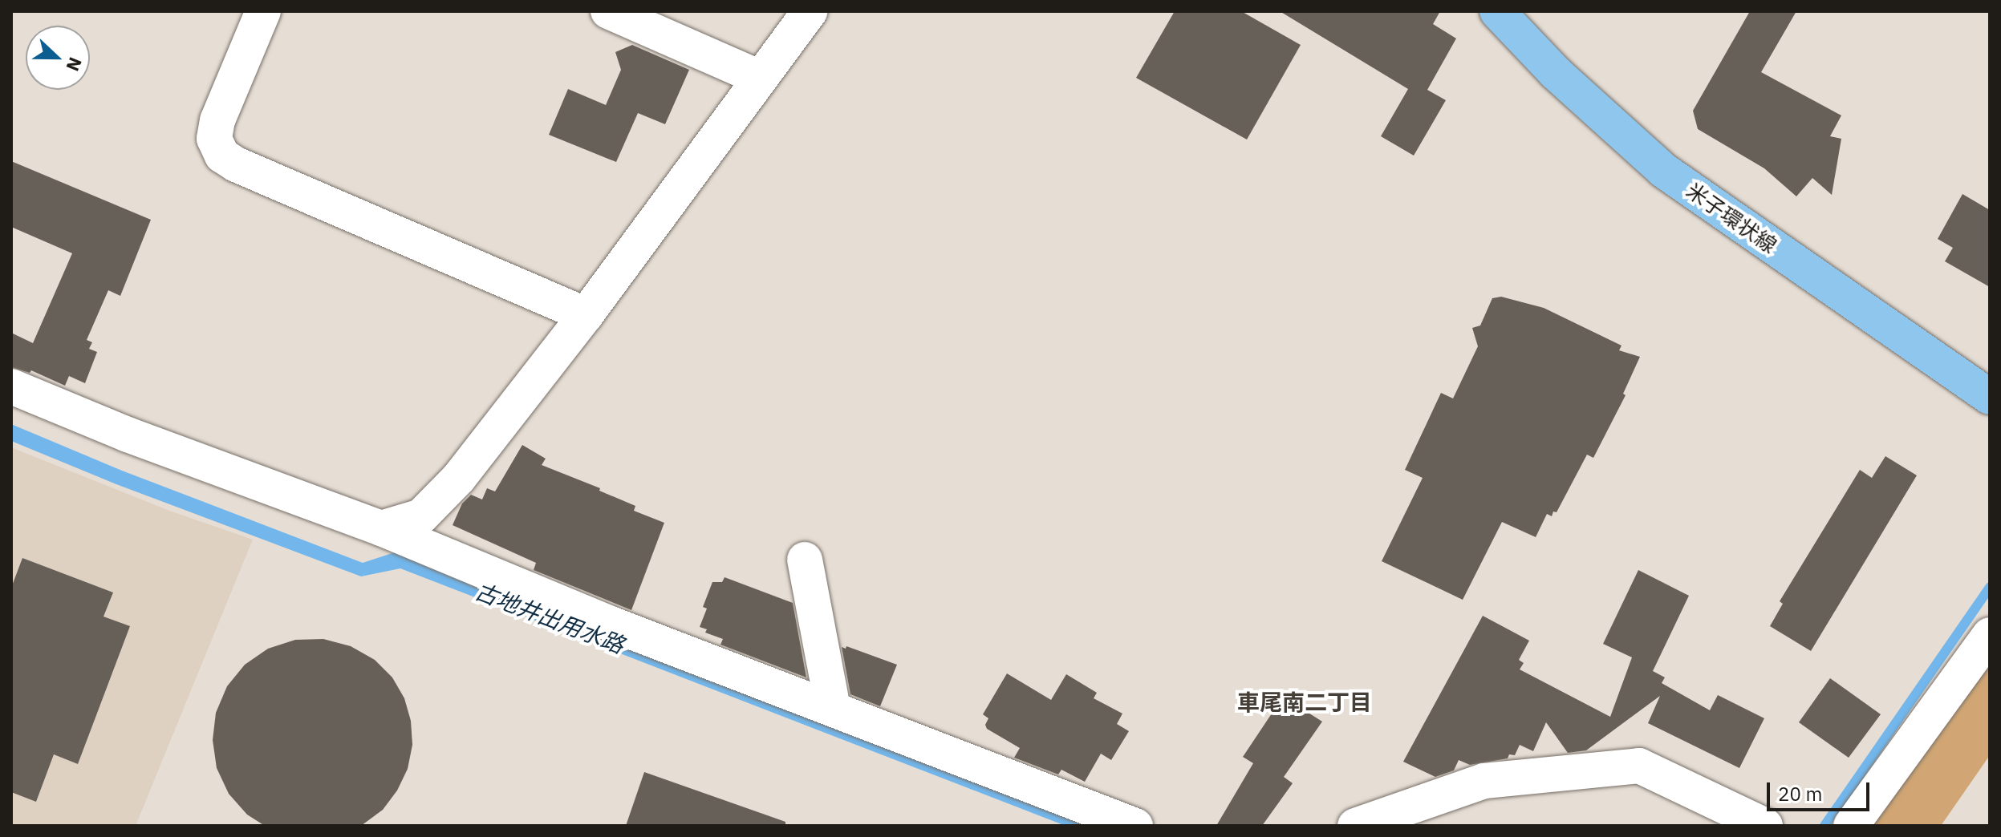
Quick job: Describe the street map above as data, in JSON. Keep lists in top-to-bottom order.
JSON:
{
  "streets": {
    "main road": ["米子環状線"]
  },
  "districts": ["車尾南二丁目"],
  "water": ["古地井出用水路"],
  "scale_bar": "20 m",
  "north": "right"
}
